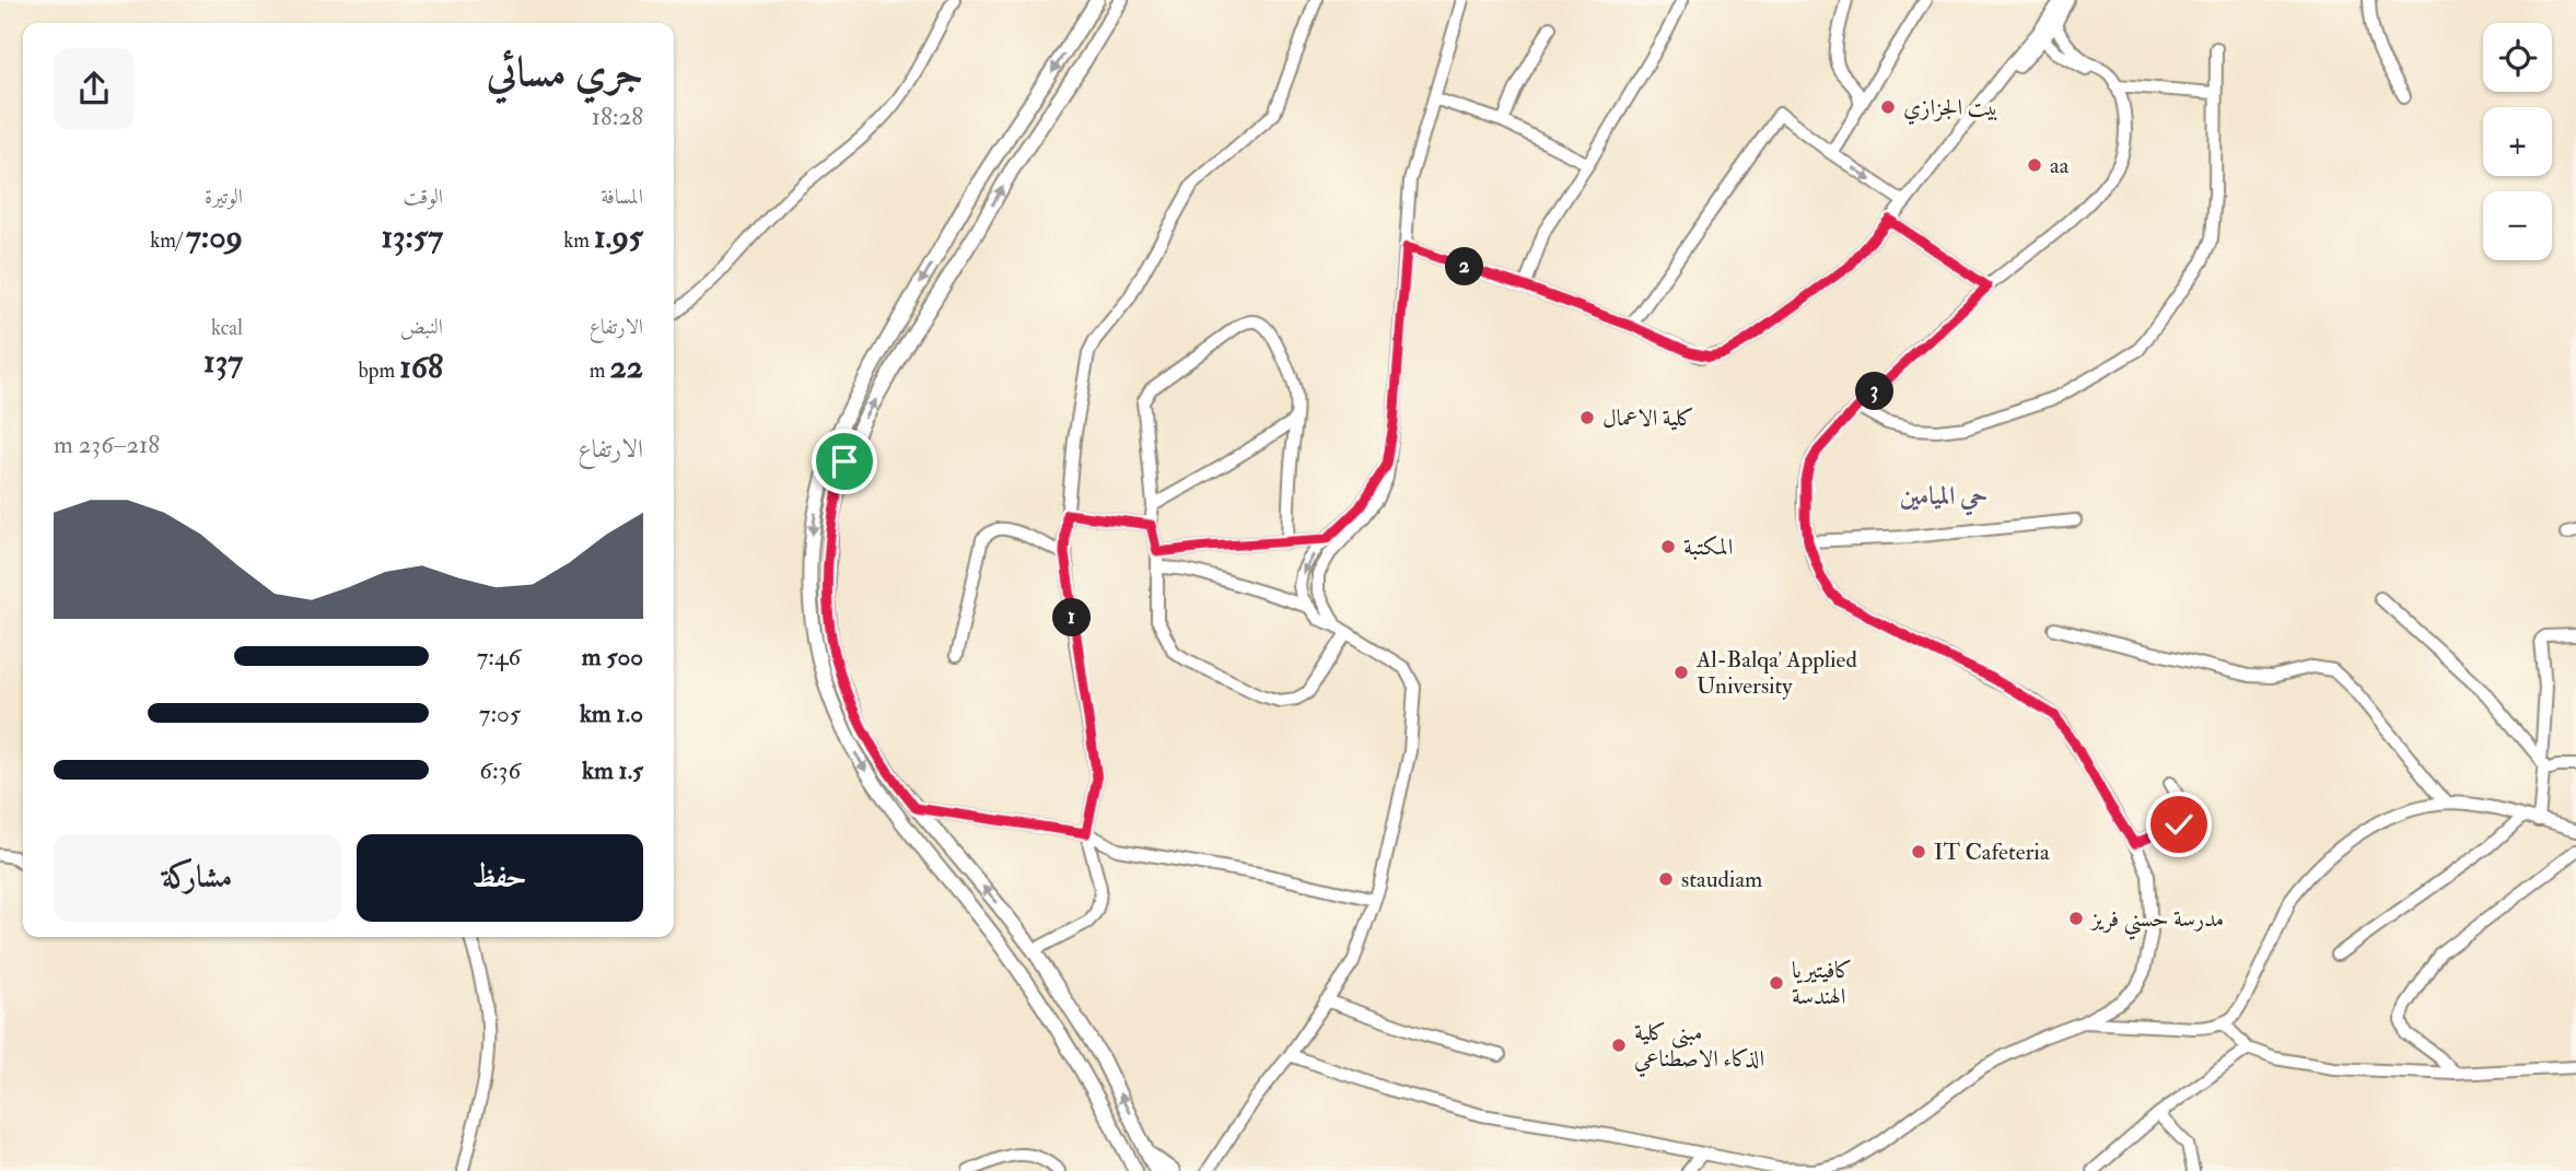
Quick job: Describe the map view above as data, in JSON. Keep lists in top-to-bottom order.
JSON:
{
  "districts": ["حي الميامين"],
  "places": [
    "بيت الجزازي",
    "aa",
    "كلية الاعمال",
    "المكتبة",
    "Al-Balqaʼ Applied University",
    "IT Cafeteria",
    "staudiam",
    "مدرسة حسني فريز",
    "كافيتيريا الهندسة",
    "مبنى كلية الذكاء الاصطناعي"
  ],
  "page": {
    "map_buttons": ["+", "−"],
    "heading": ["جري مسائي", "18:28"],
    "stats": [
      ["المسافة", "1.95 km"],
      ["الوقت", "13:57"],
      ["الوتيرة", "7:09 /km"],
      ["الارتفاع", "22 m"],
      ["النبض", "168 bpm"],
      ["kcal", "137"]
    ],
    "pins": ["2", "3", "1"],
    "chart": ["الارتفاع", "218–236 m"],
    "list": [
      {
        "name": "500 m",
        "note": "7:46"
      },
      {
        "name": "1.0 km",
        "note": "7:05"
      },
      {
        "name": "1.5 km",
        "note": "6:36"
      }
    ],
    "buttons": ["حفظ", "مشاركة"]
  }
}
